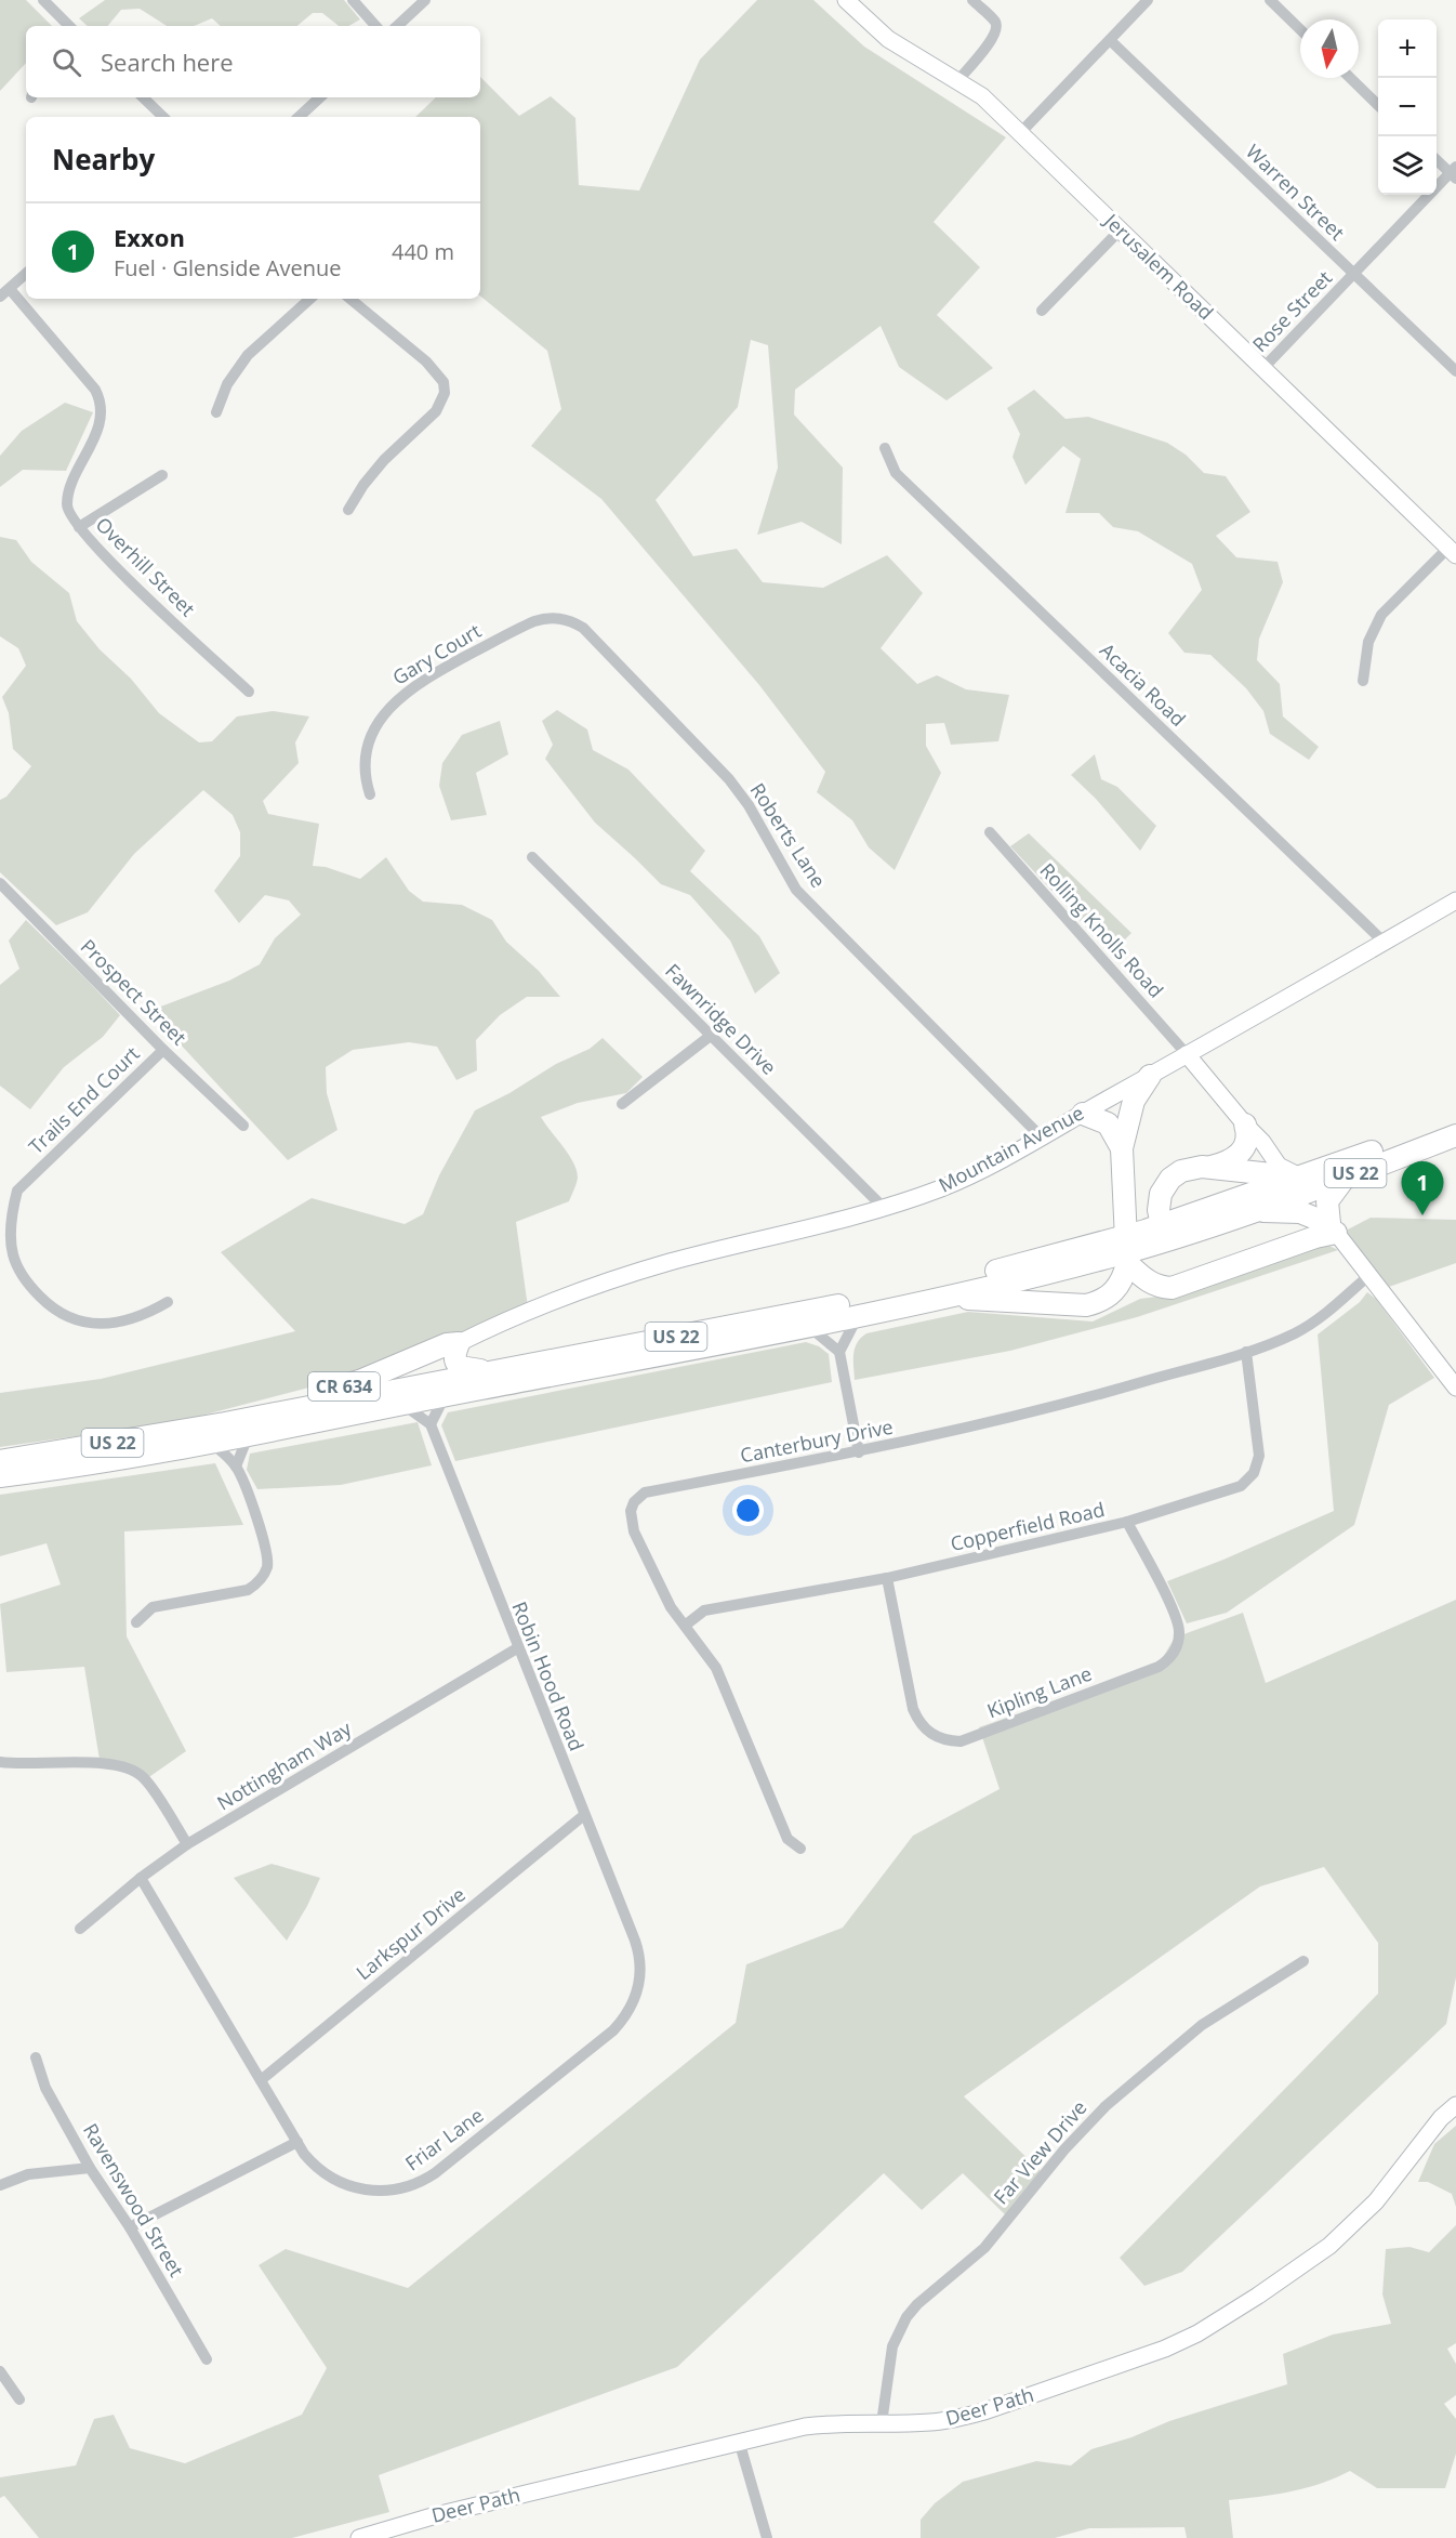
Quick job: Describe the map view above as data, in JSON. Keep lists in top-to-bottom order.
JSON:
{
  "streets": {
    "highway": ["US 22", "CR 634"],
    "street": [
      "Warren Street",
      "Jerusalem Road",
      "Rose Street",
      "Overhill Street",
      "Gary Court",
      "Acacia Road",
      "Roberts Lane",
      "Rolling Knolls Road",
      "Prospect Street",
      "Fawnridge Drive",
      "Trails End Court",
      "Mountain Avenue",
      "Canterbury Drive",
      "Copperfield Road",
      "Robin Hood Road",
      "Kipling Lane",
      "Nottingham Way",
      "Larkspur Drive",
      "Friar Lane",
      "Far View Drive",
      "Ravenswood Street",
      "Deer Path"
    ]
  },
  "crossings": [
    ["Warren Street", "Rose Street"],
    ["Jerusalem Road", "Rose Street"],
    ["Gary Court", "Roberts Lane"],
    ["Acacia Road", "Mountain Avenue"],
    ["Roberts Lane", "Mountain Avenue"],
    ["Rolling Knolls Road", "Mountain Avenue"],
    ["Prospect Street", "Trails End Court"],
    ["Fawnridge Drive", "Mountain Avenue"],
    ["Mountain Avenue", "CR 634"],
    ["US 22", "CR 634"],
    ["Canterbury Drive", "Copperfield Road"],
    ["Copperfield Road", "Kipling Lane"],
    ["Robin Hood Road", "Nottingham Way"],
    ["Robin Hood Road", "Larkspur Drive"],
    ["Robin Hood Road", "Friar Lane"],
    ["Nottingham Way", "Friar Lane"],
    ["Larkspur Drive", "Friar Lane"],
    ["Far View Drive", "Deer Path"]
  ],
  "north": "bottom",
  "page": {
    "map_buttons": ["+", "−"],
    "search": "Search here",
    "heading": "Nearby",
    "list": [
      {
        "mark": "1",
        "name": "Exxon",
        "note": "Fuel · Glenside Avenue",
        "value": "440 m"
      }
    ],
    "pins": "1"
  }
}
